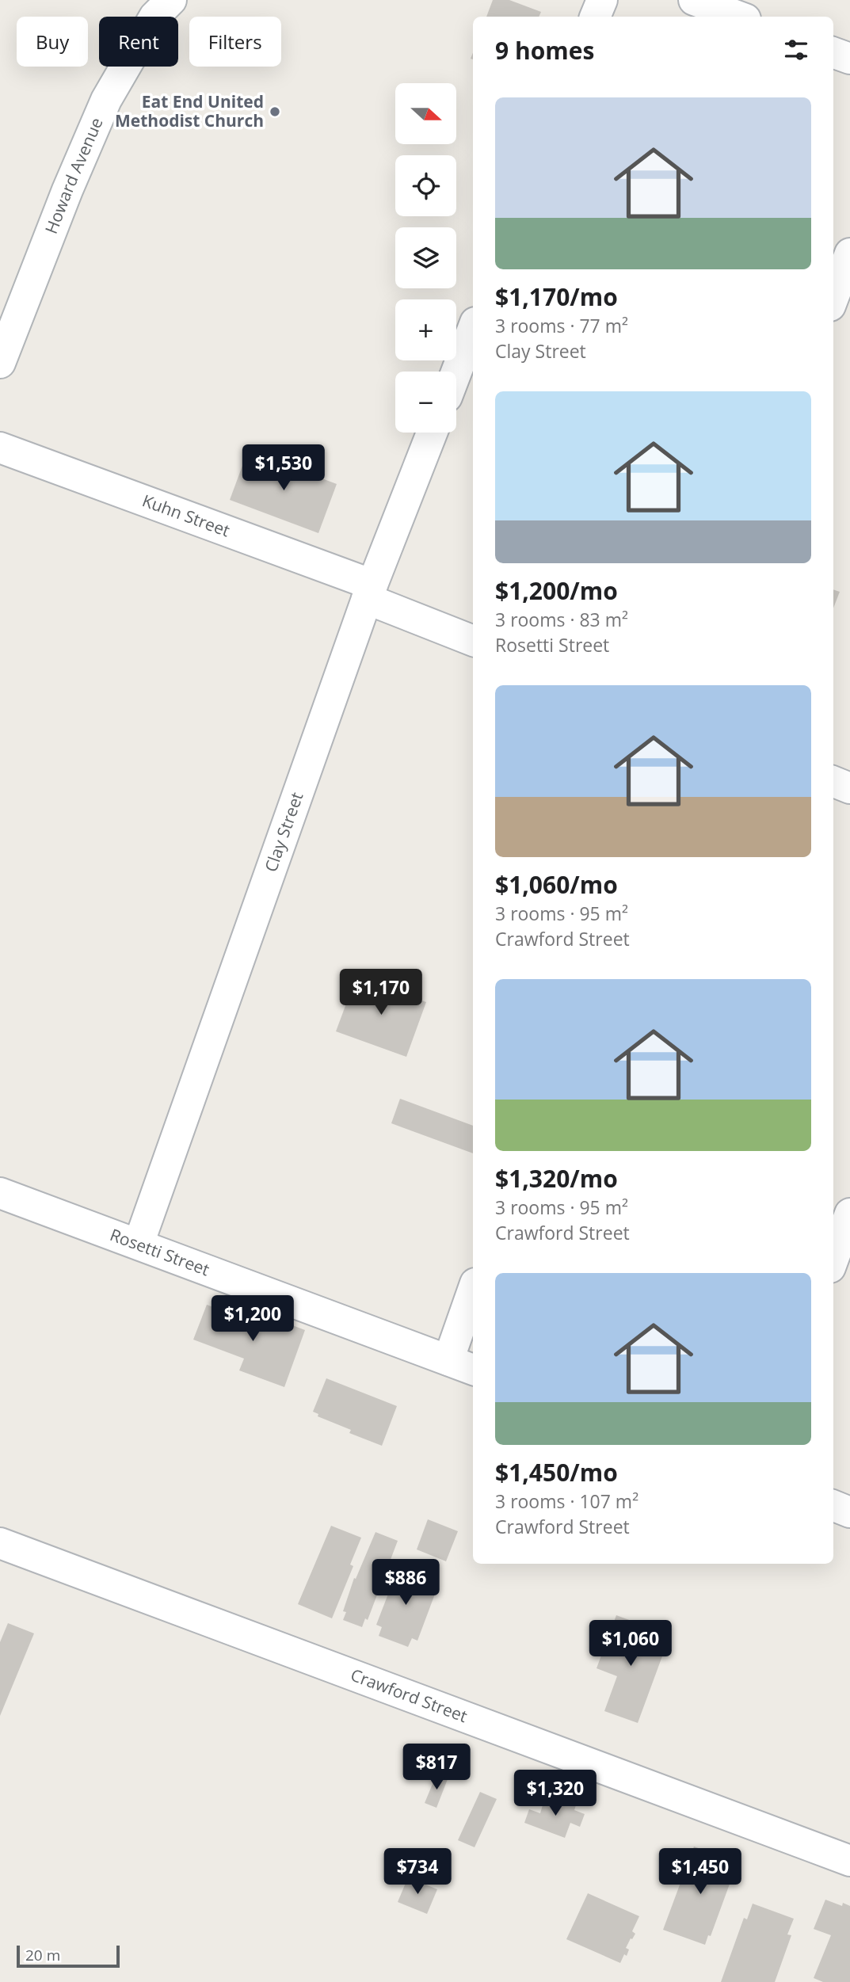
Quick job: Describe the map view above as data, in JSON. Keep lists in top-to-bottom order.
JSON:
{
  "streets": {
    "street": [
      "Howard Avenue",
      "Kuhn Street",
      "Clay Street",
      "Rosetti Street",
      "Crawford Street"
    ]
  },
  "crossings": [
    ["Kuhn Street", "Clay Street"],
    ["Clay Street", "Rosetti Street"]
  ],
  "places": ["Eat End United Methodist Church"],
  "scale_bar": "20 m",
  "north": "right",
  "page": {
    "chip": ["Buy", "Rent", "Filters"],
    "heading": "9 homes",
    "map_buttons": ["+", "−"],
    "list": [
      {
        "name": "$1,170/mo",
        "note": "3 rooms · 77 m² · Clay Street"
      },
      {
        "name": "$1,200/mo",
        "note": "3 rooms · 83 m² · Rosetti Street"
      },
      {
        "name": "$1,060/mo",
        "note": "3 rooms · 95 m² · Crawford Street"
      },
      {
        "name": "$1,320/mo",
        "note": "3 rooms · 95 m² · Crawford Street"
      },
      {
        "name": "$1,450/mo",
        "note": "3 rooms · 107 m² · Crawford Street"
      }
    ],
    "price": [
      "$1,530",
      "$1,170",
      "$1,200",
      "$886",
      "$1,060",
      "$817",
      "$1,320",
      "$734",
      "$1,450"
    ],
    "scale": "20 m"
  }
}
